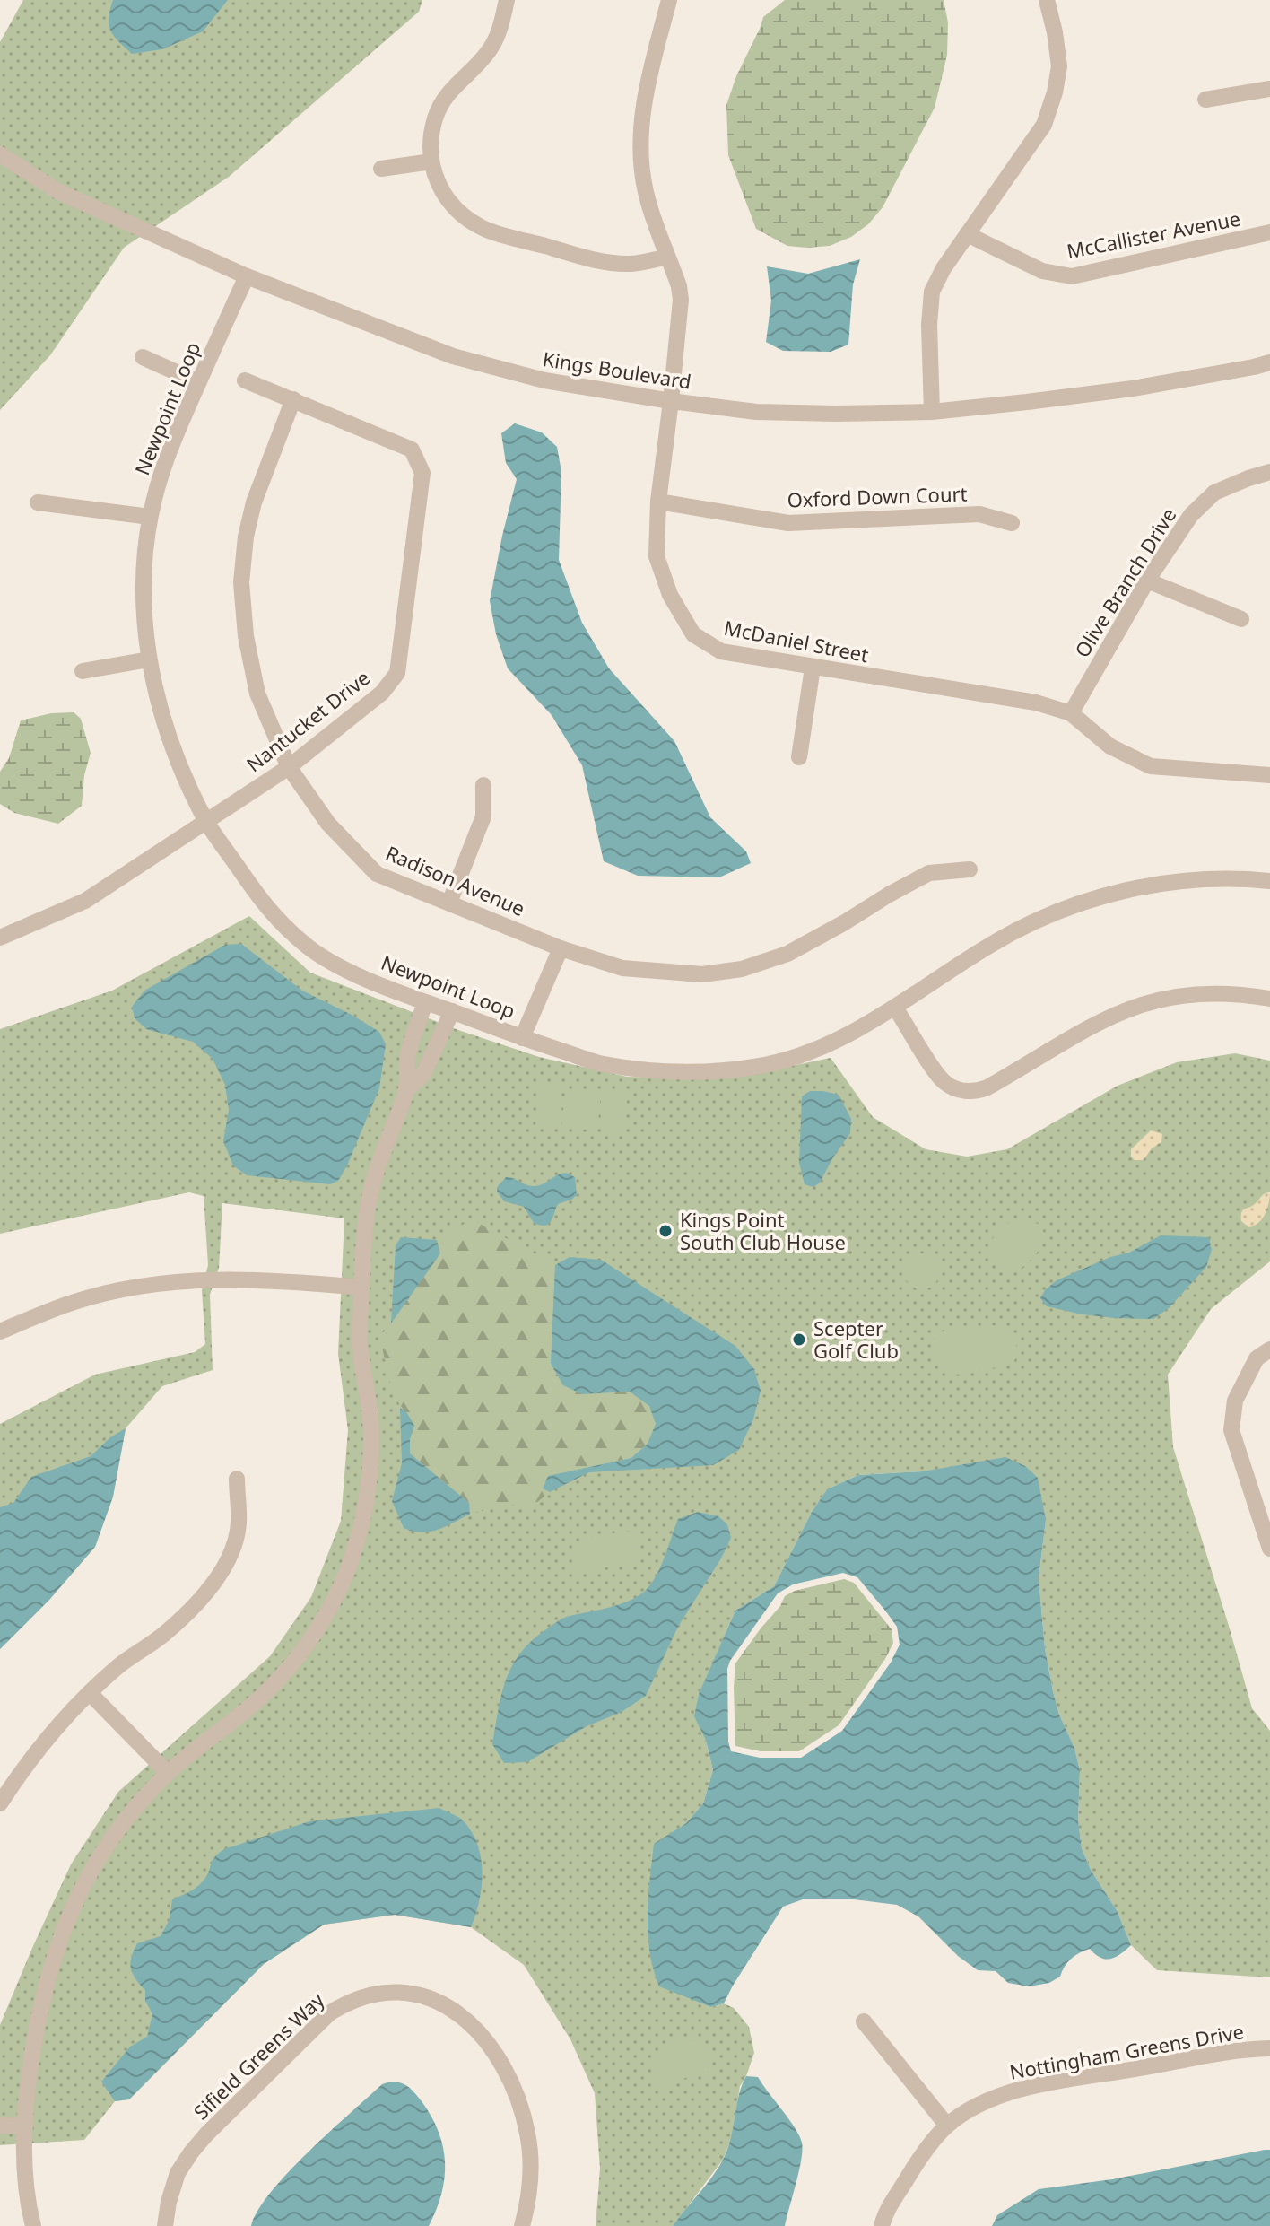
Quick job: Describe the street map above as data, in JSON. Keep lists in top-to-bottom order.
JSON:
{
  "streets": {
    "street": [
      "McCallister Avenue",
      "Kings Boulevard",
      "Newpoint Loop",
      "Oxford Down Court",
      "Olive Branch Drive",
      "McDaniel Street",
      "Nantucket Drive",
      "Radison Avenue",
      "Nottingham Greens Drive",
      "Sifield Greens Way"
    ]
  },
  "crossings": [
    ["Kings Boulevard", "Newpoint Loop"],
    ["Kings Boulevard", "McDaniel Street"],
    ["Newpoint Loop", "Nantucket Drive"],
    ["Oxford Down Court", "McDaniel Street"],
    ["Olive Branch Drive", "McDaniel Street"],
    ["Nantucket Drive", "Radison Avenue"]
  ],
  "places": ["Kings Point South Club House", "Scepter Golf Club"]
}
